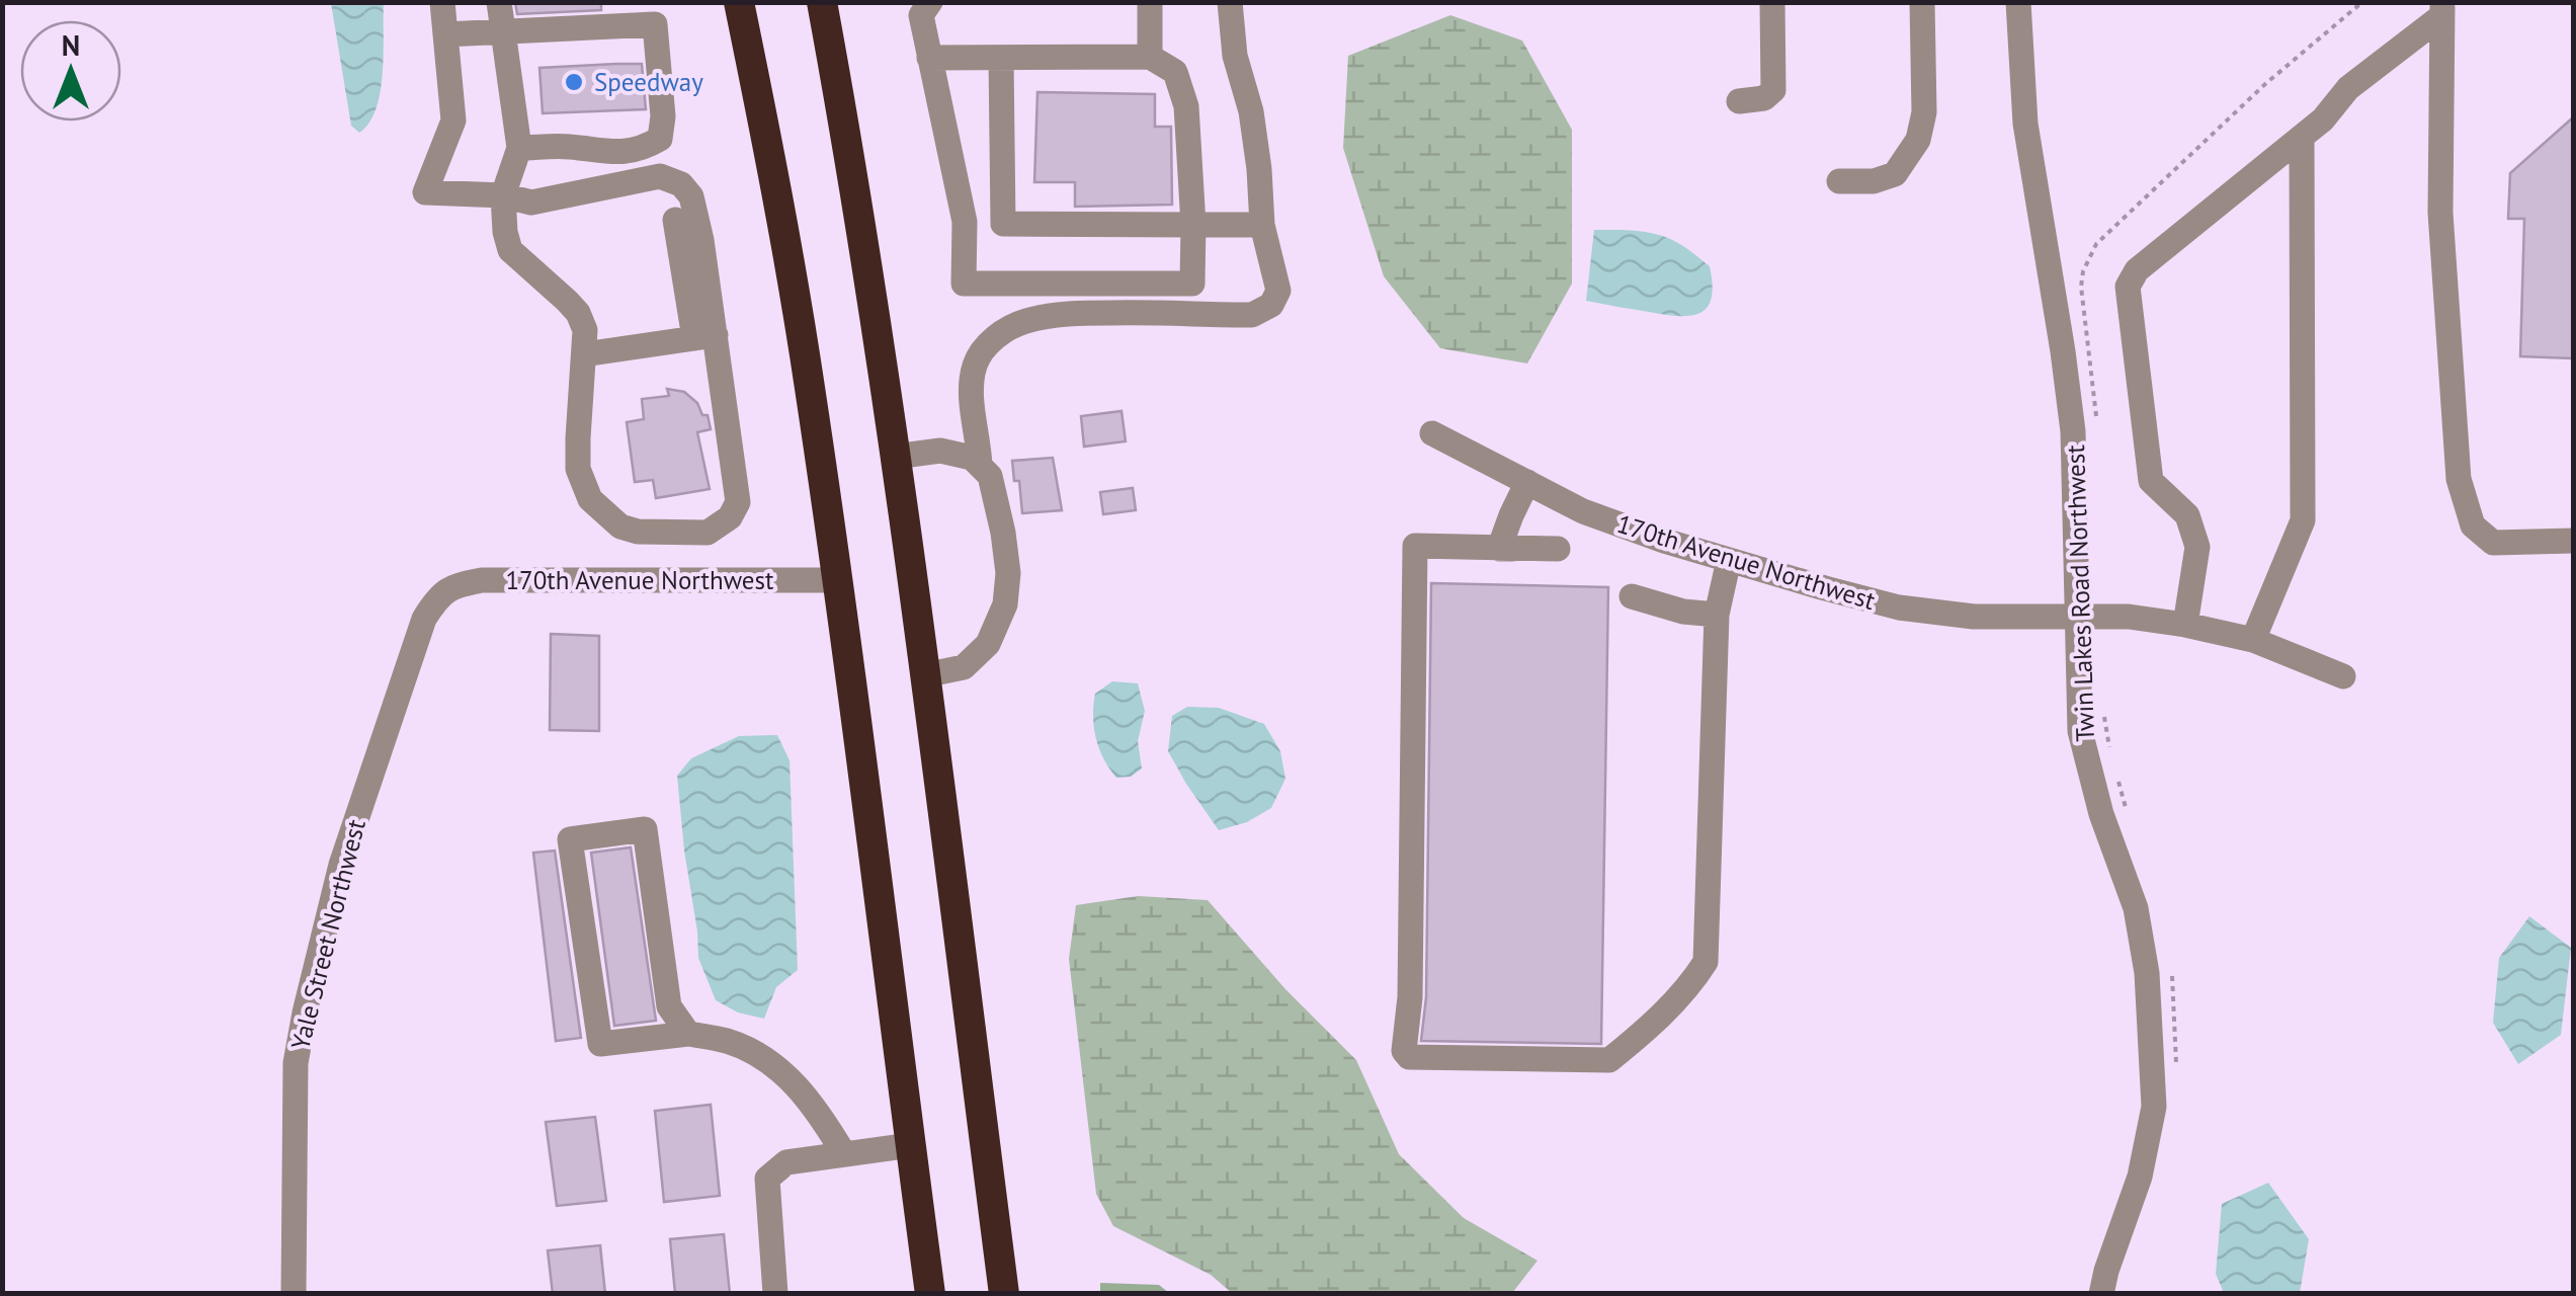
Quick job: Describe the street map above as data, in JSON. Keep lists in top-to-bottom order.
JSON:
{
  "streets": {
    "street": ["170th Avenue Northwest", "Twin Lakes Road Northwest", "Yale Street Northwest"]
  },
  "crossings": [
    ["170th Avenue Northwest", "Twin Lakes Road Northwest"],
    ["170th Avenue Northwest", "Yale Street Northwest"]
  ],
  "places": ["Speedway"],
  "north": "top"
}
